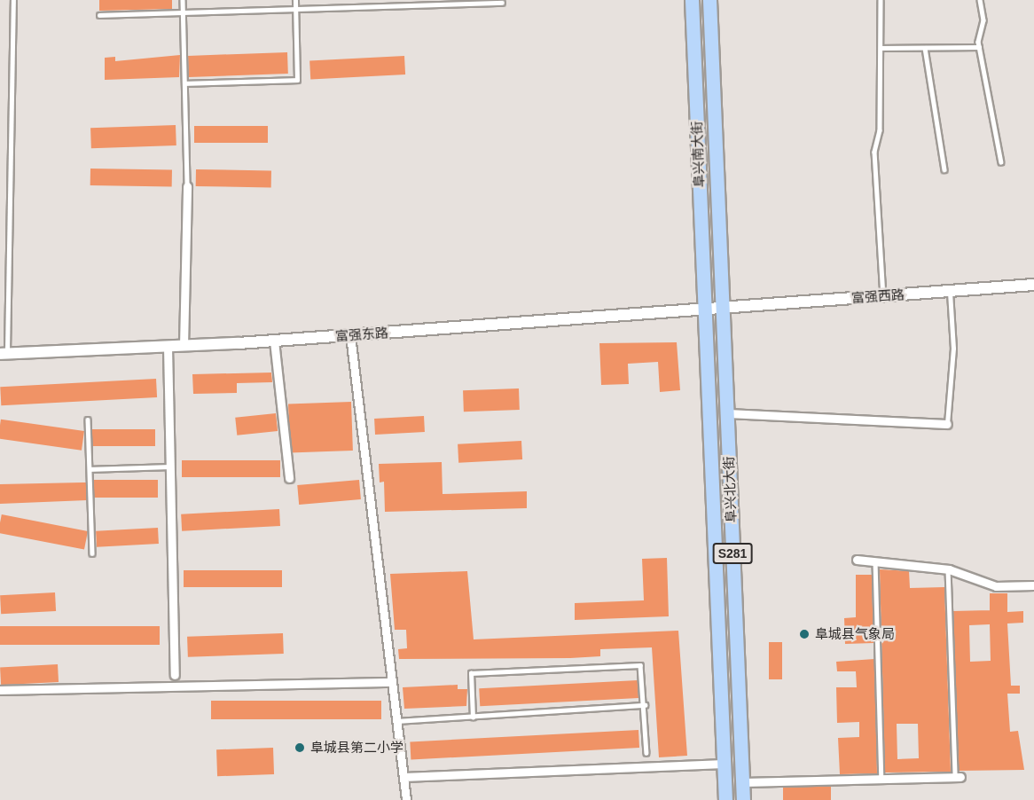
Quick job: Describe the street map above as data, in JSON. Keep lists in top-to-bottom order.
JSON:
{
  "streets": {
    "main road": ["阜兴南大街", "阜兴北大街", "S281"],
    "street": ["富强西路", "富强东路"]
  },
  "crossings": [
    ["阜兴南大街", "富强西路"],
    ["阜兴南大街", "富强东路"],
    ["阜兴南大街", "阜兴北大街"],
    ["富强西路", "富强东路"],
    ["富强西路", "阜兴北大街"],
    ["富强东路", "阜兴北大街"]
  ],
  "places": ["阜城县气象局", "阜城县第二小学"]
}
